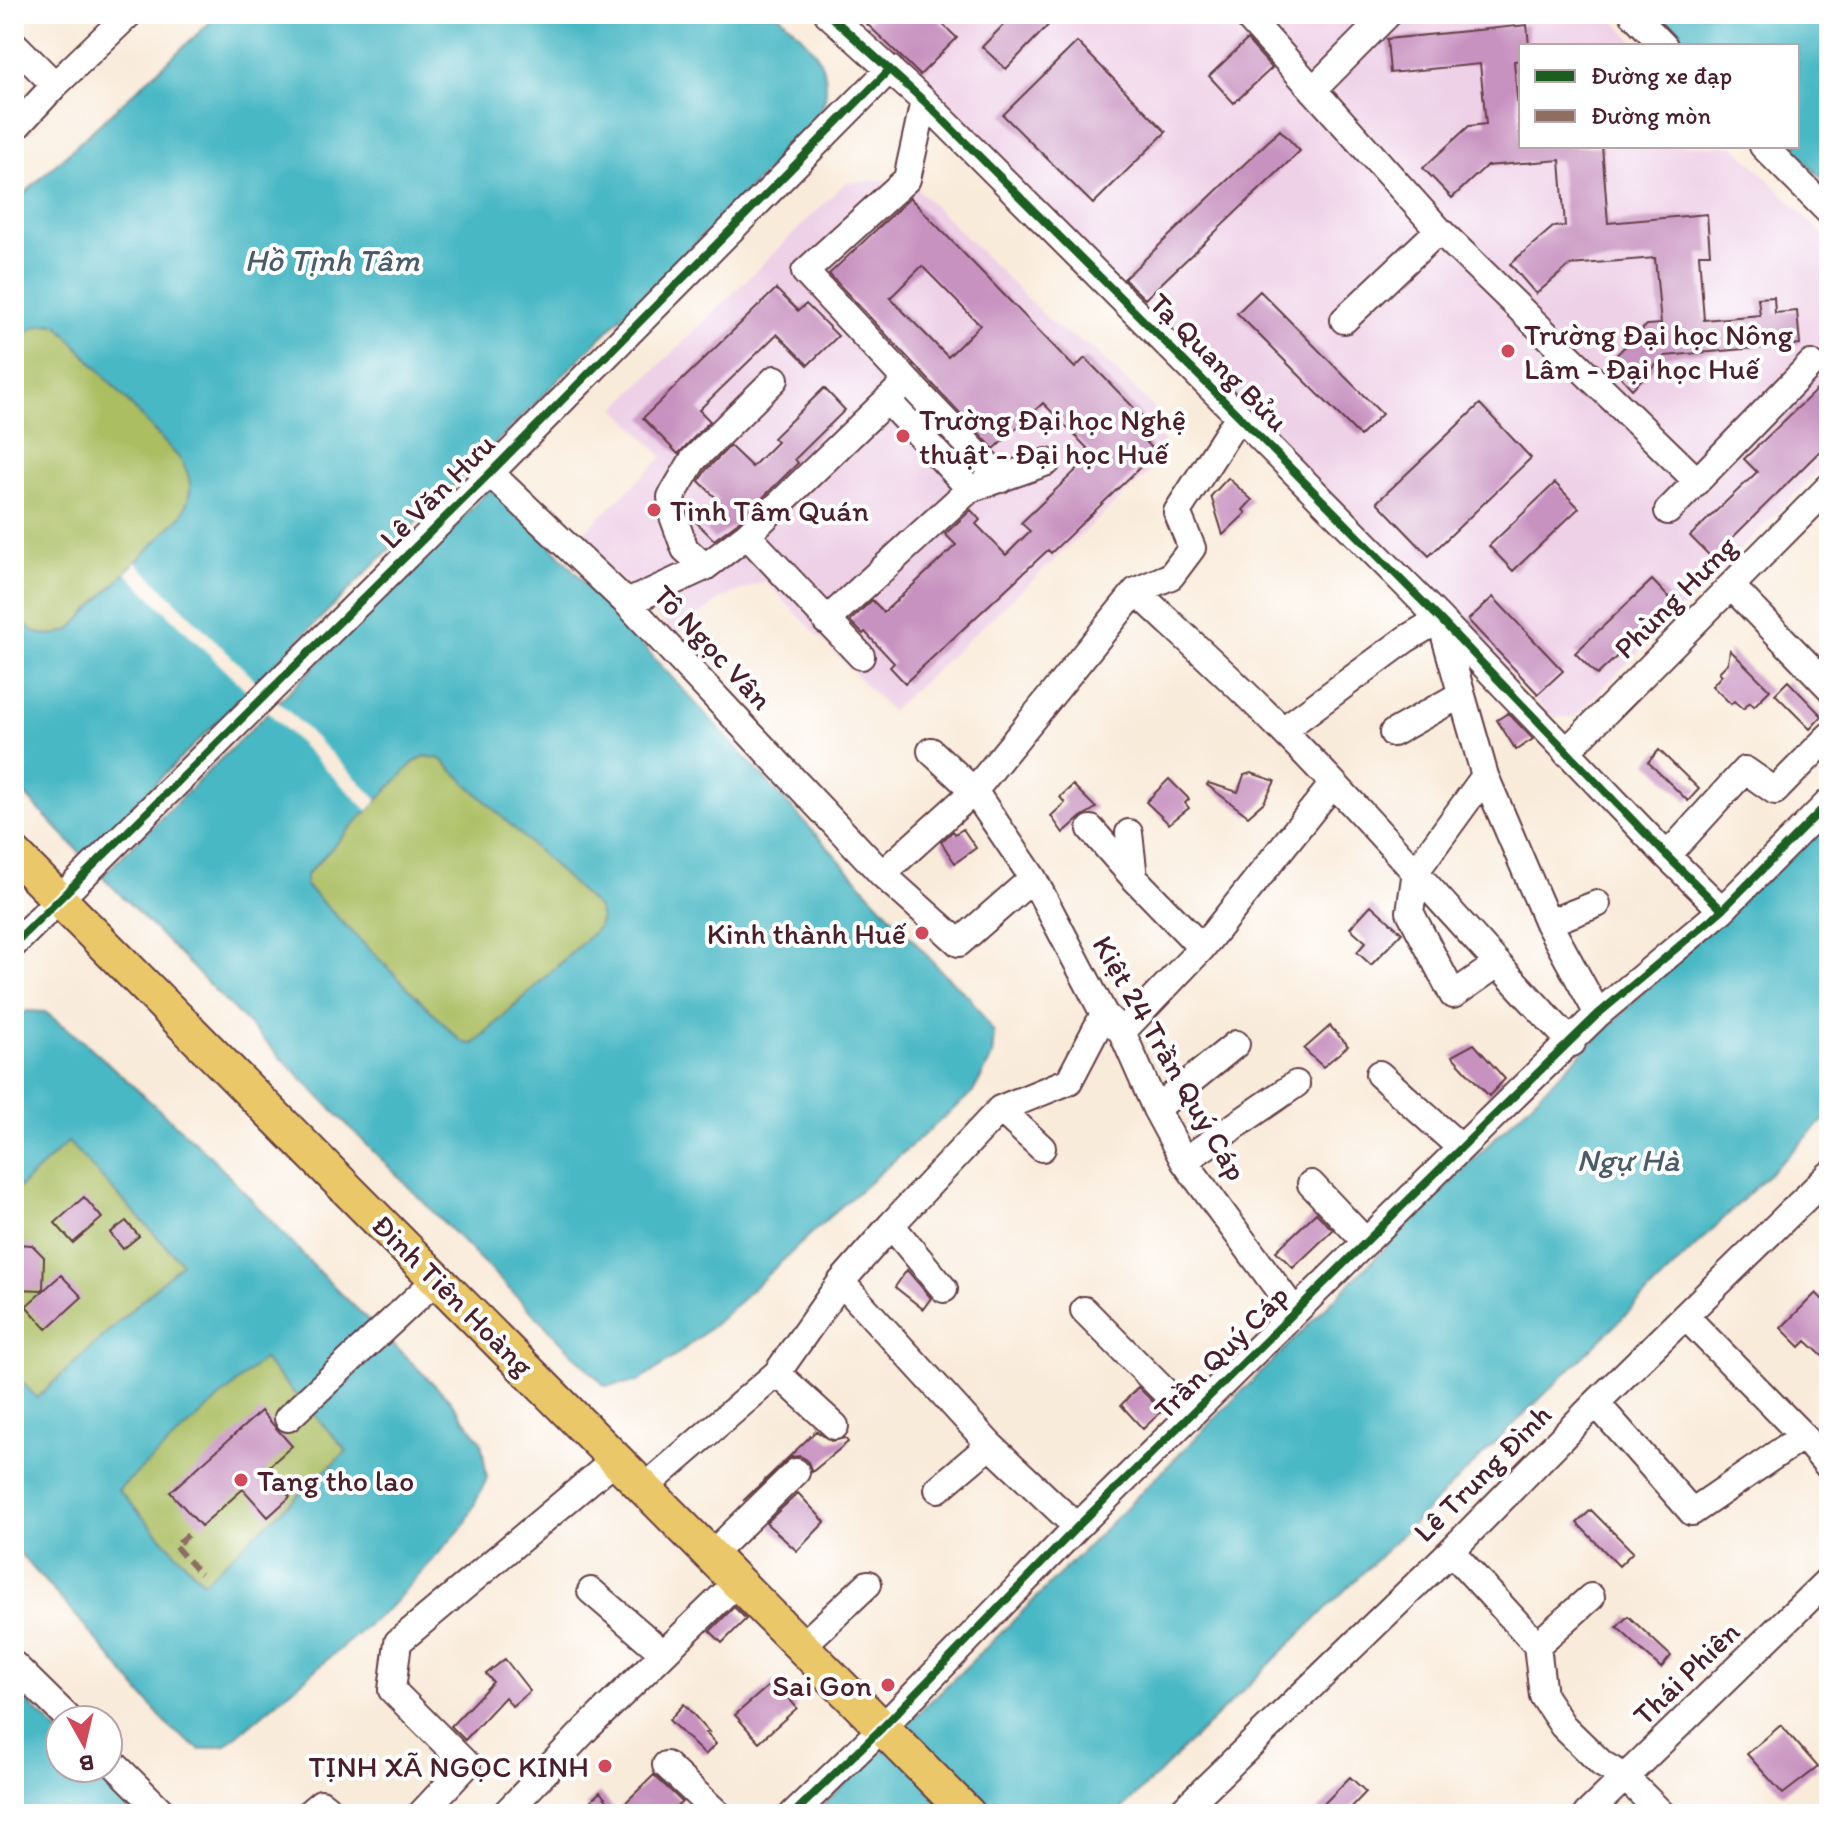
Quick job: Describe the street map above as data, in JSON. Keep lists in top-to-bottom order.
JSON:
{
  "streets": {
    "main road": ["Đinh Tiên Hoàng"],
    "street": [
      "Tạ Quang Bửu",
      "Lê Văn Hưu",
      "Phùng Hưng",
      "Tô Ngọc Vân",
      "Kiệt 24 Trần Quý Cáp",
      "Trần Quý Cáp",
      "Lê Trung Đình",
      "Thái Phiên"
    ]
  },
  "crossings": [
    ["Tạ Quang Bửu", "Lê Văn Hưu"],
    ["Tạ Quang Bửu", "Phùng Hưng"],
    ["Tạ Quang Bửu", "Trần Quý Cáp"],
    ["Lê Văn Hưu", "Tô Ngọc Vân"],
    ["Lê Văn Hưu", "Đinh Tiên Hoàng"],
    ["Tô Ngọc Vân", "Kiệt 24 Trần Quý Cáp"],
    ["Kiệt 24 Trần Quý Cáp", "Trần Quý Cáp"],
    ["Đinh Tiên Hoàng", "Trần Quý Cáp"]
  ],
  "water": ["Hồ Tịnh Tâm", "Ngự Hà"],
  "places": [
    "Trường Đại học Nông Lâm - Đại học Huế",
    "Trường Đại học Nghệ thuật - Đại học Huế",
    "Tinh Tâm Quán",
    "Kinh thành Huế",
    "Tang tho lao",
    "Sai Gon",
    "TỊNH XÃ NGỌC KINH"
  ],
  "legend": ["Đường xe đạp", "Đường mòn"],
  "north": "bottom"
}
